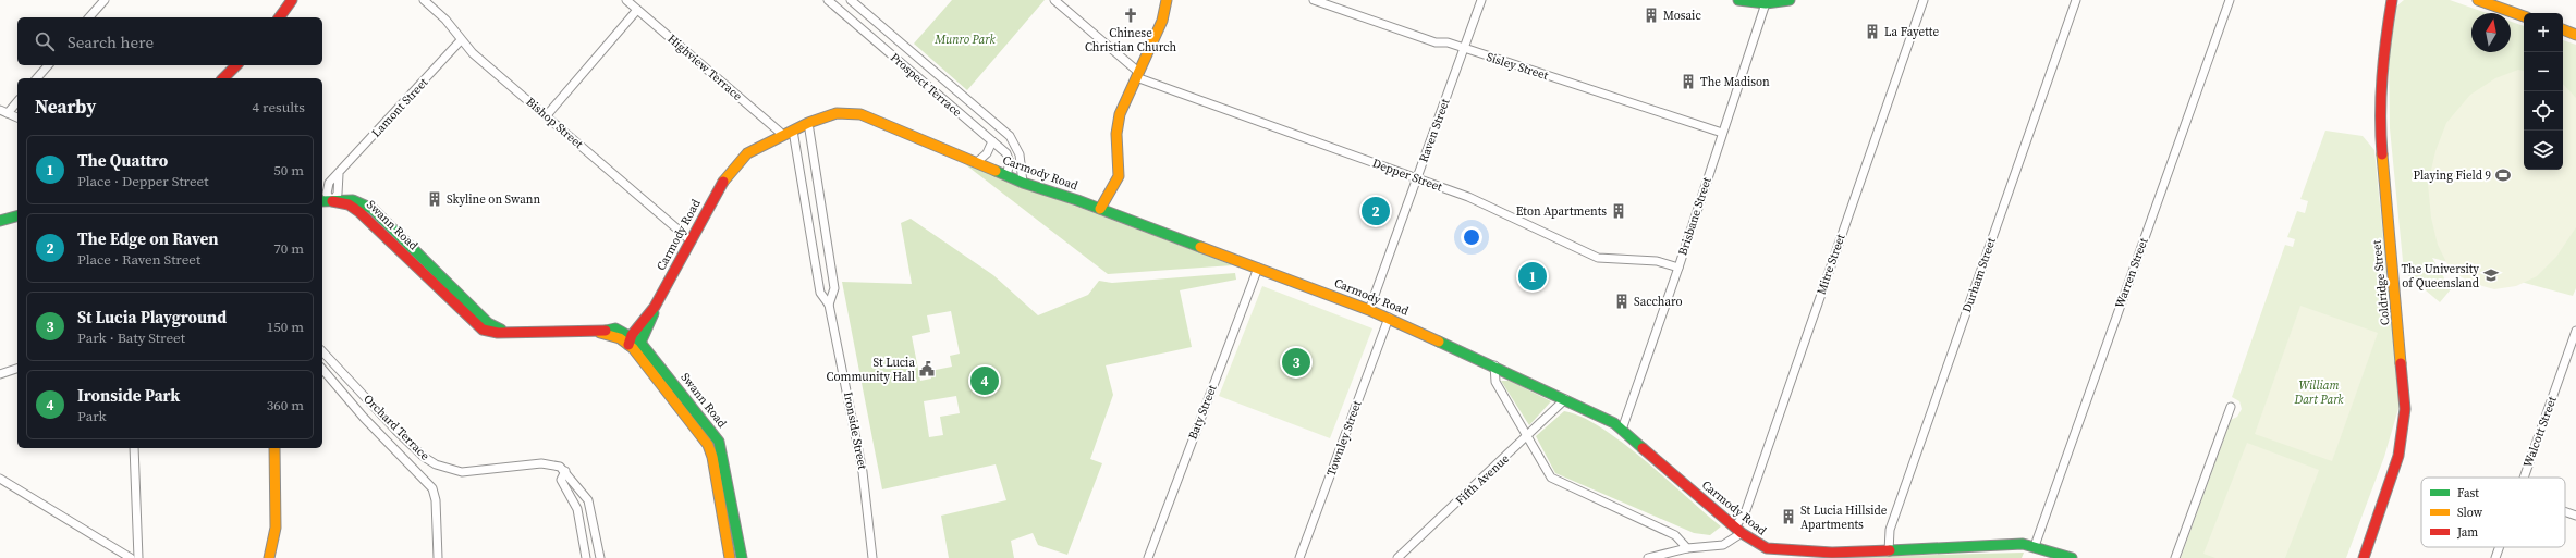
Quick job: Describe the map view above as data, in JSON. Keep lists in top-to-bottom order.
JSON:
{
  "streets": {
    "street": [
      "Sisley Street",
      "Highview Terrace",
      "Prospect Terrace",
      "Lamont Street",
      "Bishop Street",
      "Raven Street",
      "Carmody Road",
      "Depper Street",
      "Brisbane Street",
      "Swann Road",
      "Mitre Street",
      "Warren Street",
      "Durham Street",
      "Coldridge Street",
      "Baty Street",
      "Orchard Terrace",
      "Ironside Street",
      "Walcott Street",
      "Townley Street",
      "Fifth Avenue"
    ]
  },
  "crossings": [
    ["Sisley Street", "Raven Street"],
    ["Sisley Street", "Brisbane Street"],
    ["Highview Terrace", "Carmody Road"],
    ["Prospect Terrace", "Carmody Road"],
    ["Lamont Street", "Bishop Street"],
    ["Lamont Street", "Swann Road"],
    ["Bishop Street", "Carmody Road"],
    ["Raven Street", "Carmody Road"],
    ["Raven Street", "Depper Street"],
    ["Carmody Road", "Brisbane Street"],
    ["Carmody Road", "Swann Road"],
    ["Carmody Road", "Mitre Street"],
    ["Carmody Road", "Warren Street"],
    ["Carmody Road", "Durham Street"],
    ["Carmody Road", "Baty Street"],
    ["Carmody Road", "Ironside Street"],
    ["Carmody Road", "Townley Street"],
    ["Carmody Road", "Fifth Avenue"],
    ["Depper Street", "Brisbane Street"]
  ],
  "parks": ["Munro Park", "William Dart Park"],
  "places": {
    "church": ["Chinese Christian Church"],
    "building": [
      "Mosaic",
      "La Fayette",
      "The Madison",
      "Skyline on Swann",
      "Eton Apartments",
      "Saccharo",
      "St Lucia Hillside Apartments"
    ],
    "sports": ["Playing Field 9"],
    "school or university": ["The University of Queensland"],
    "public building": ["St Lucia Community Hall"]
  },
  "legend": ["Fast", "Slow", "Jam"],
  "north": "top",
  "page": {
    "map_buttons": ["+", "−"],
    "search": "Search here",
    "heading": ["Nearby", "4 results"],
    "list": [
      {
        "mark": "1",
        "name": "The Quattro",
        "note": "Place · Depper Street",
        "value": "50 m"
      },
      {
        "mark": "2",
        "name": "The Edge on Raven",
        "note": "Place · Raven Street",
        "value": "70 m"
      },
      {
        "mark": "3",
        "name": "St Lucia Playground",
        "note": "Park · Baty Street",
        "value": "150 m"
      },
      {
        "mark": "4",
        "name": "Ironside Park",
        "note": "Park",
        "value": "360 m"
      }
    ],
    "pins": [
      "2",
      "1",
      "3",
      "4"
    ]
  }
}
